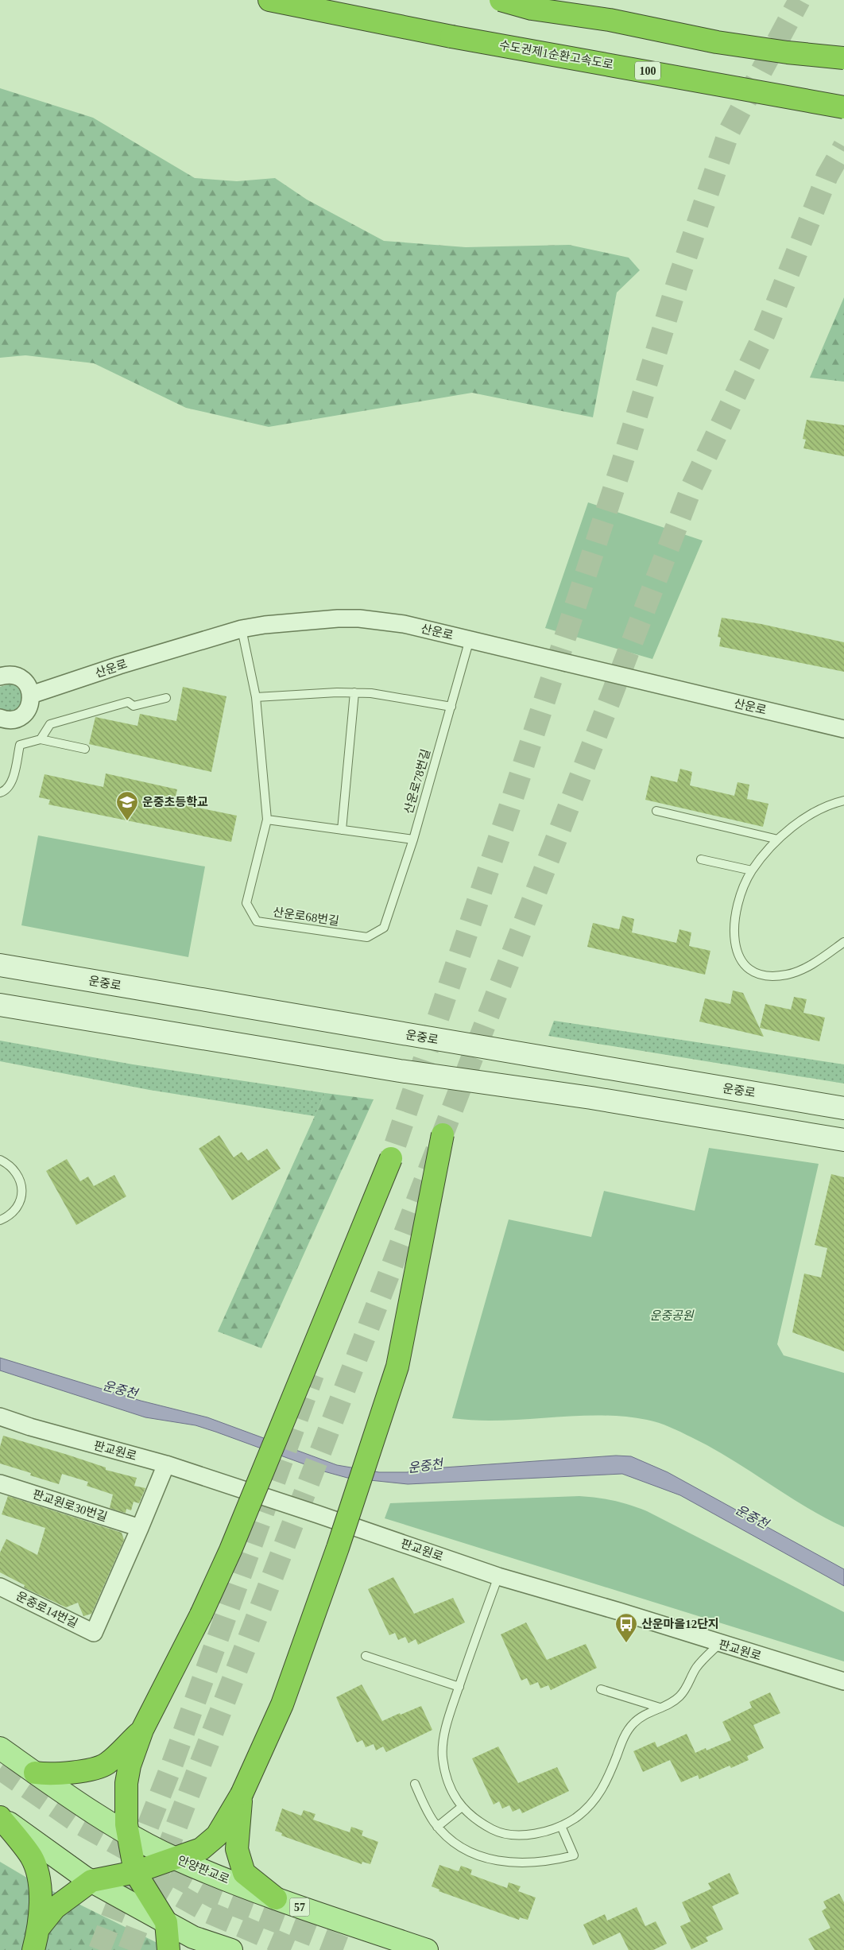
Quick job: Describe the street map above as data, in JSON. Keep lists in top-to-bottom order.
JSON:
{
  "streets": {
    "highway": ["수도권제1순환고속도로", "100"],
    "main road": ["운중로", "안양판교로", "57"],
    "street": [
      "산운로",
      "판교원로",
      "판교원로30번길",
      "운중로14번길"
    ],
    "lane": ["산운로78번길", "산운로68번길"]
  },
  "crossings": [
    ["산운로", "산운로78번길"],
    ["산운로", "산운로68번길"],
    ["산운로78번길", "산운로68번길"],
    ["판교원로30번길", "운중로14번길"]
  ],
  "water": ["운중천"],
  "parks": ["운중공원"],
  "places": {
    "school or university": ["운중초등학교"],
    "bus stop": ["산운마을12단지"]
  }
}
